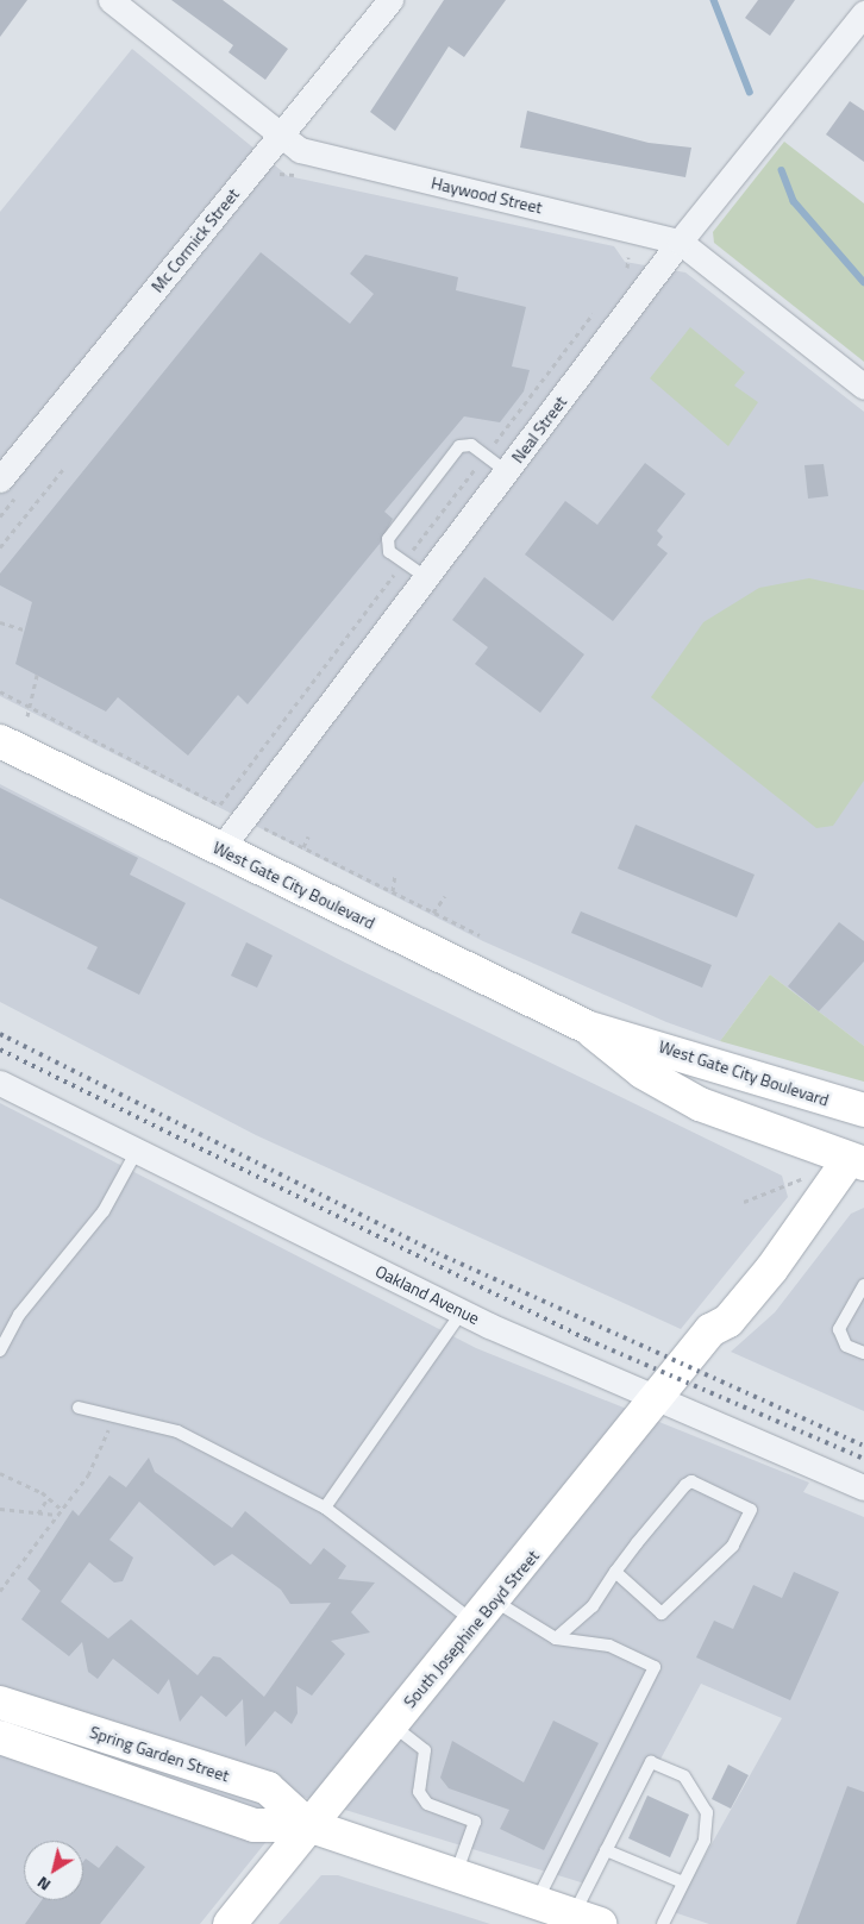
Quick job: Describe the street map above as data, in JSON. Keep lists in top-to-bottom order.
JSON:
{
  "streets": {
    "main road": ["West Gate City Boulevard", "South Josephine Boyd Street", "Spring Garden Street"],
    "street": [
      "Haywood Street",
      "Mc Cormick Street",
      "Neal Street",
      "Oakland Avenue"
    ]
  },
  "crossings": [
    ["Haywood Street", "Mc Cormick Street"],
    ["Haywood Street", "Neal Street"],
    ["Neal Street", "West Gate City Boulevard"],
    ["West Gate City Boulevard", "South Josephine Boyd Street"],
    ["Oakland Avenue", "South Josephine Boyd Street"],
    ["South Josephine Boyd Street", "Spring Garden Street"]
  ],
  "north": "bottom left"
}
